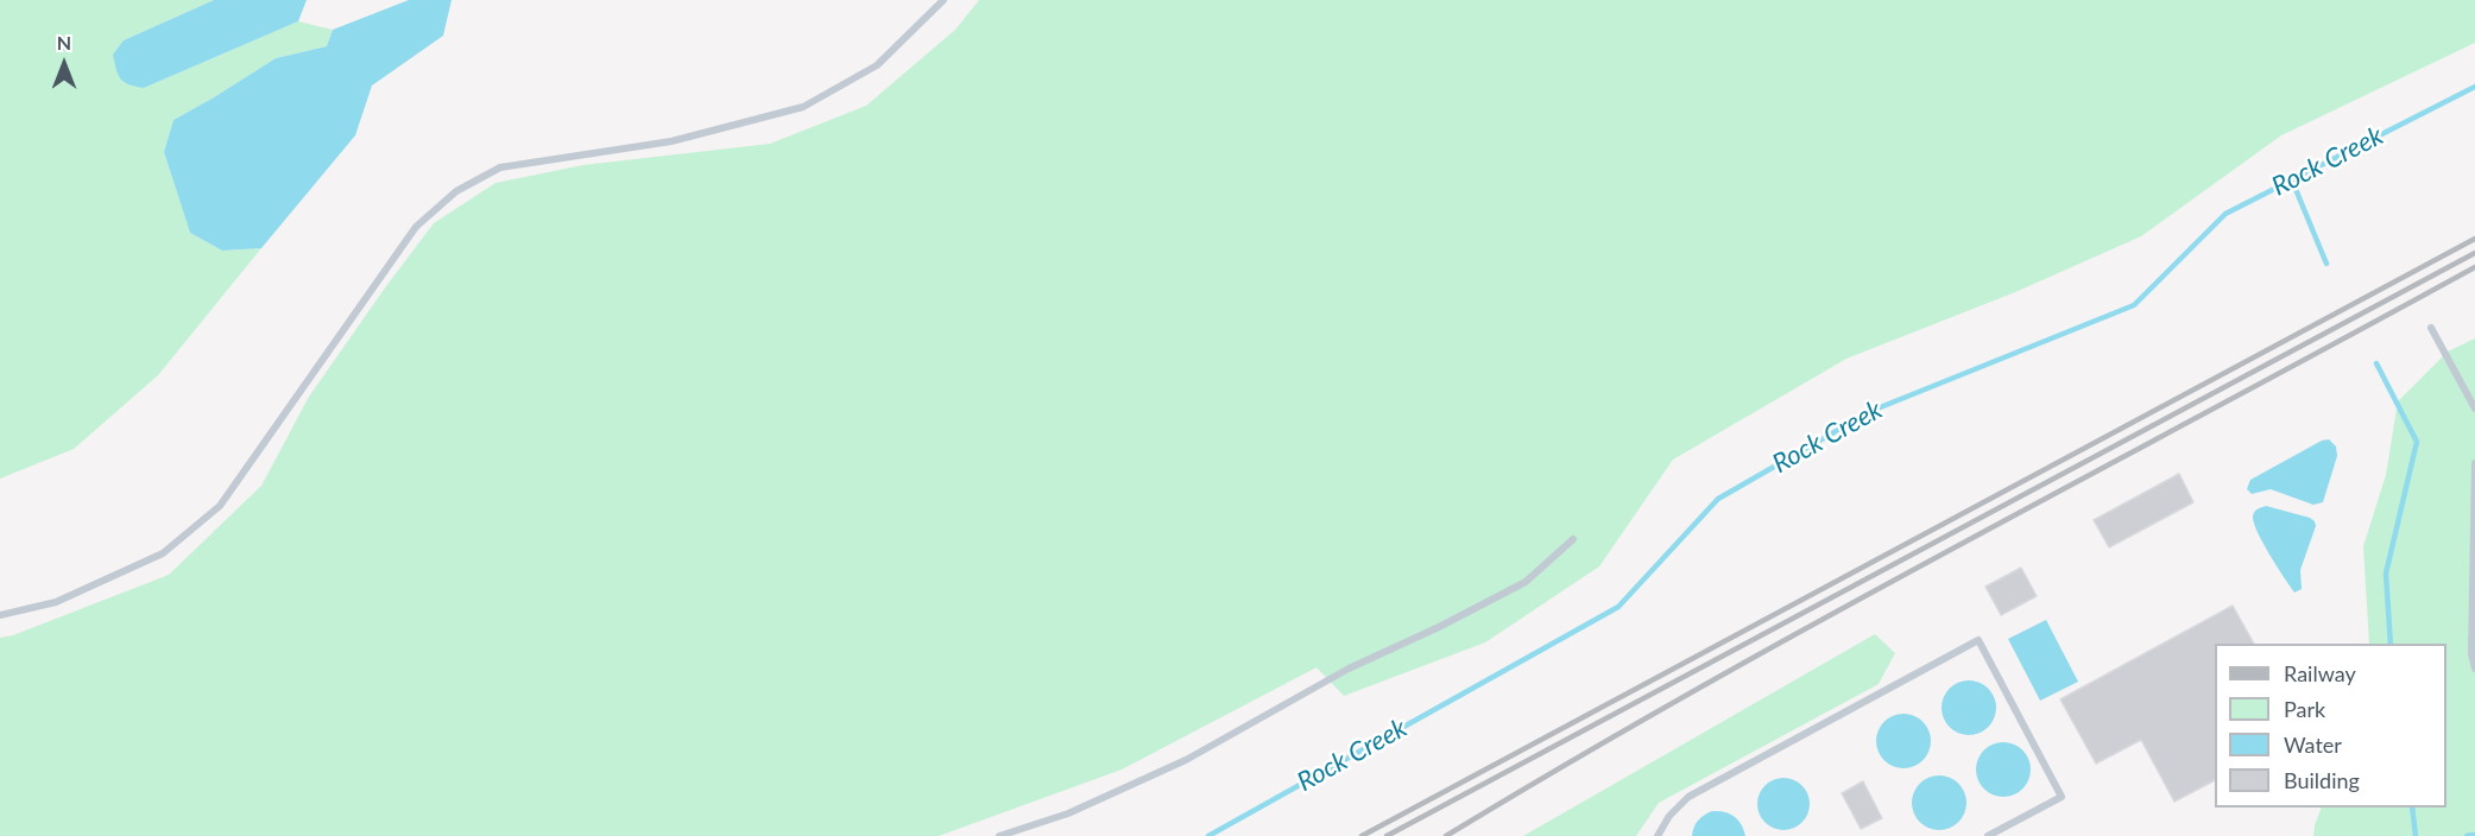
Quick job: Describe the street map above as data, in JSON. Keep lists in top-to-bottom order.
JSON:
{
  "water": ["Rock Creek"],
  "legend": [
    "Railway",
    "Park",
    "Water",
    "Building"
  ],
  "north": "top"
}
